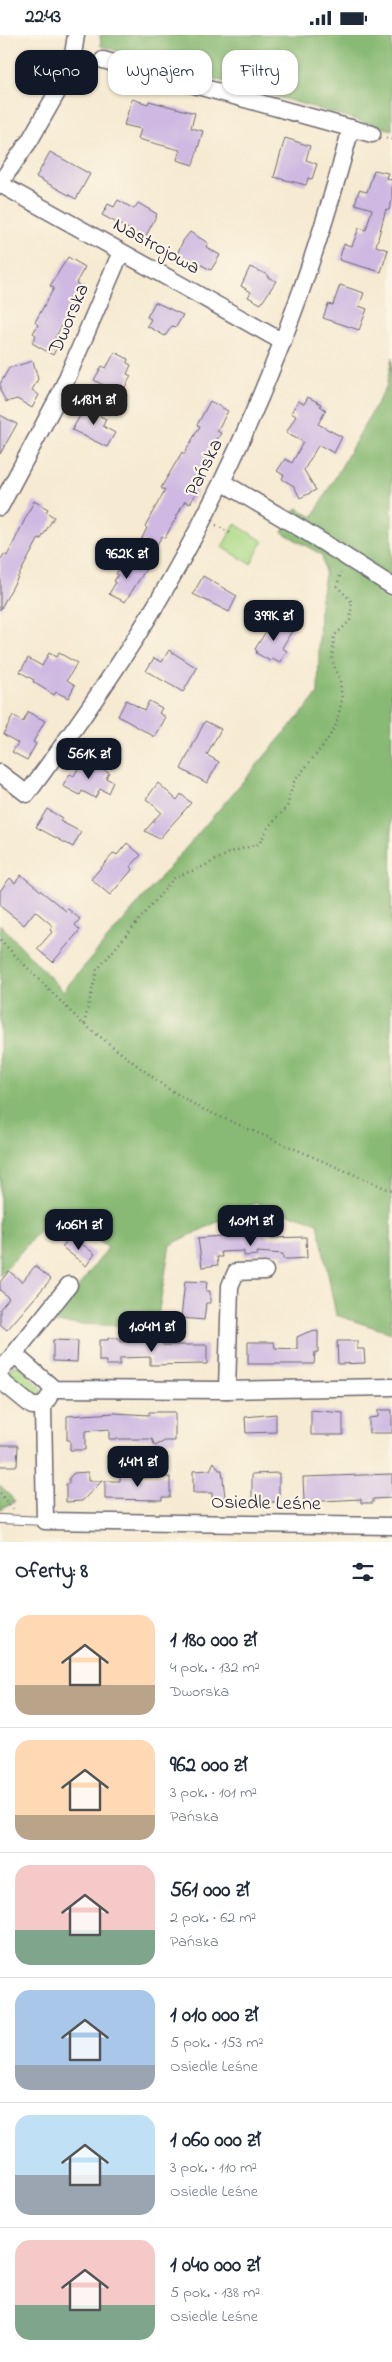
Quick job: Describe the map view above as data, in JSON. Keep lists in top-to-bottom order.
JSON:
{
  "streets": {
    "street": [
      "Nastrojowa",
      "Dworska",
      "Pańska",
      "Osiedle Leśne"
    ]
  },
  "crossings": [
    ["Nastrojowa", "Dworska"],
    ["Nastrojowa", "Pańska"]
  ],
  "page": {
    "status": "22:43",
    "chip": ["Kupno", "Wynajem", "Filtry"],
    "price": [
      "1.18M zł",
      "962K zł",
      "399K zł",
      "561K zł",
      "1.01M zł",
      "1.06M zł",
      "1.04M zł",
      "1.4M zł"
    ],
    "heading": "Oferty: 8",
    "list": [
      {
        "name": "1 180 000 zł",
        "note": "4 pok. · 132 m² · Dworska"
      },
      {
        "name": "962 000 zł",
        "note": "3 pok. · 101 m² · Pańska"
      },
      {
        "name": "561 000 zł",
        "note": "2 pok. · 62 m² · Pańska"
      },
      {
        "name": "1 010 000 zł",
        "note": "5 pok. · 153 m² · Osiedle Leśne"
      },
      {
        "name": "1 060 000 zł",
        "note": "3 pok. · 110 m² · Osiedle Leśne"
      },
      {
        "name": "1 040 000 zł",
        "note": "5 pok. · 138 m² · Osiedle Leśne"
      }
    ]
  }
}
